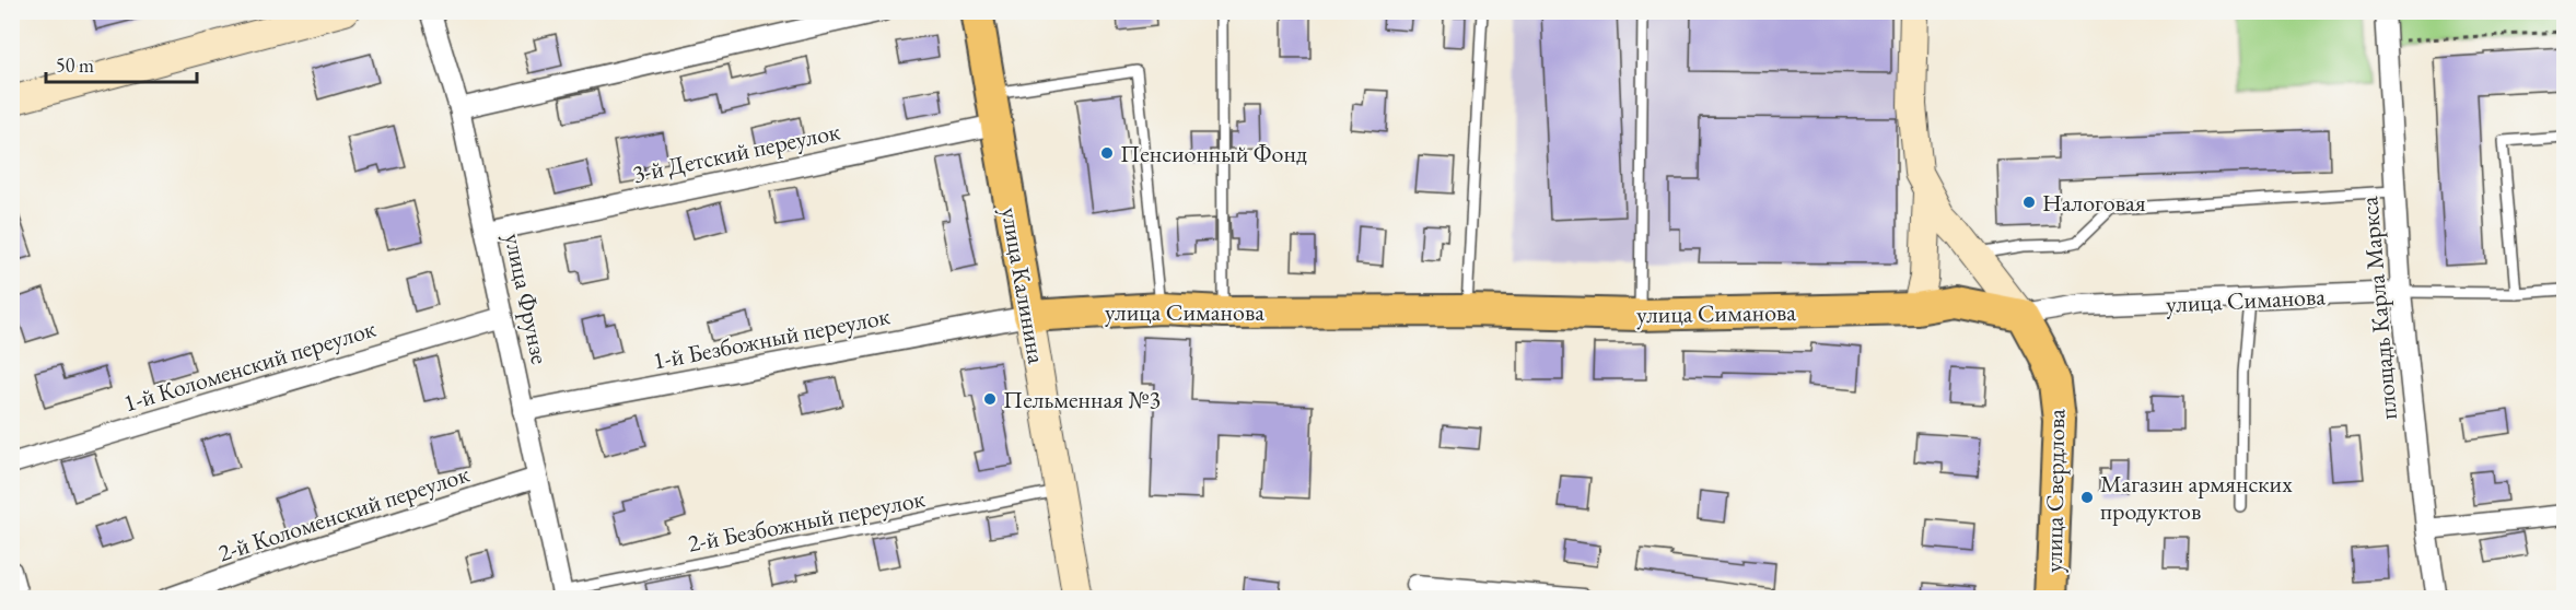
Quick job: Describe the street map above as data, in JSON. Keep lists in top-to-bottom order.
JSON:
{
  "streets": {
    "main road": ["улица Калинина", "улица Симанова", "улица Свердлова"],
    "street": [
      "3-й Детский переулок",
      "улица Фрунзе",
      "площадь Карла Маркса",
      "1-й Безбожный переулок",
      "1-й Коломенский переулок",
      "2-й Коломенский переулок"
    ],
    "lane": ["2-й Безбожный переулок"]
  },
  "crossings": [
    ["3-й Детский переулок", "улица Калинина"],
    ["3-й Детский переулок", "улица Фрунзе"],
    ["улица Калинина", "улица Симанова"],
    ["улица Калинина", "1-й Безбожный переулок"],
    ["улица Калинина", "2-й Безбожный переулок"],
    ["улица Фрунзе", "1-й Безбожный переулок"],
    ["улица Фрунзе", "1-й Коломенский переулок"],
    ["улица Фрунзе", "2-й Коломенский переулок"],
    ["улица Фрунзе", "2-й Безбожный переулок"],
    ["улица Симанова", "площадь Карла Маркса"],
    ["улица Симанова", "1-й Безбожный переулок"],
    ["улица Симанова", "улица Свердлова"]
  ],
  "places": [
    "Пенсионный Фонд",
    "Налоговая",
    "Пельменная №3",
    "Магазин армянских продуктов"
  ],
  "scale_bar": "50 m"
}
